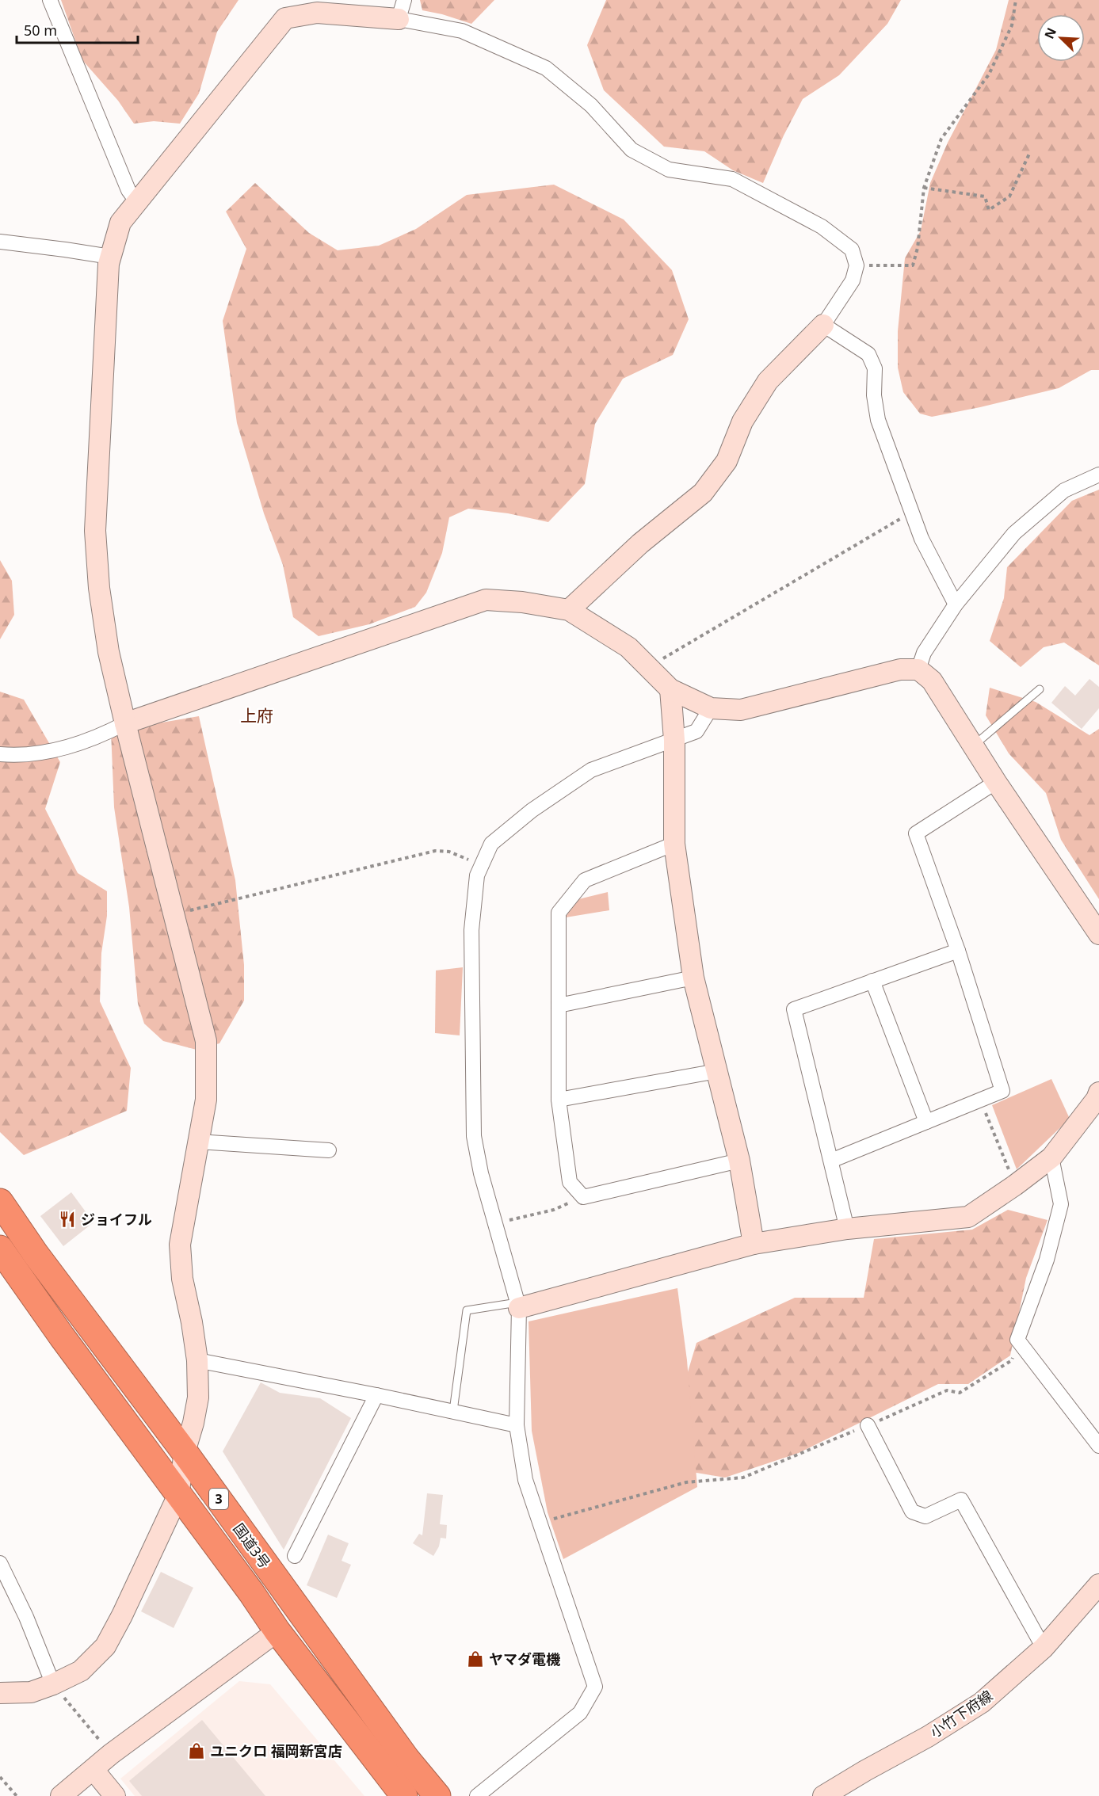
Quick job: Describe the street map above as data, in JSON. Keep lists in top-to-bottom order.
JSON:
{
  "streets": {
    "highway": ["3", "国道3号"],
    "street": ["小竹下府線"]
  },
  "districts": ["上府"],
  "places": {
    "restaurant": ["ジョイフル"],
    "shop": ["ヤマダ電機", "ユニクロ 福岡新宮店"]
  },
  "scale_bar": "50 m",
  "north": "top left"
}
